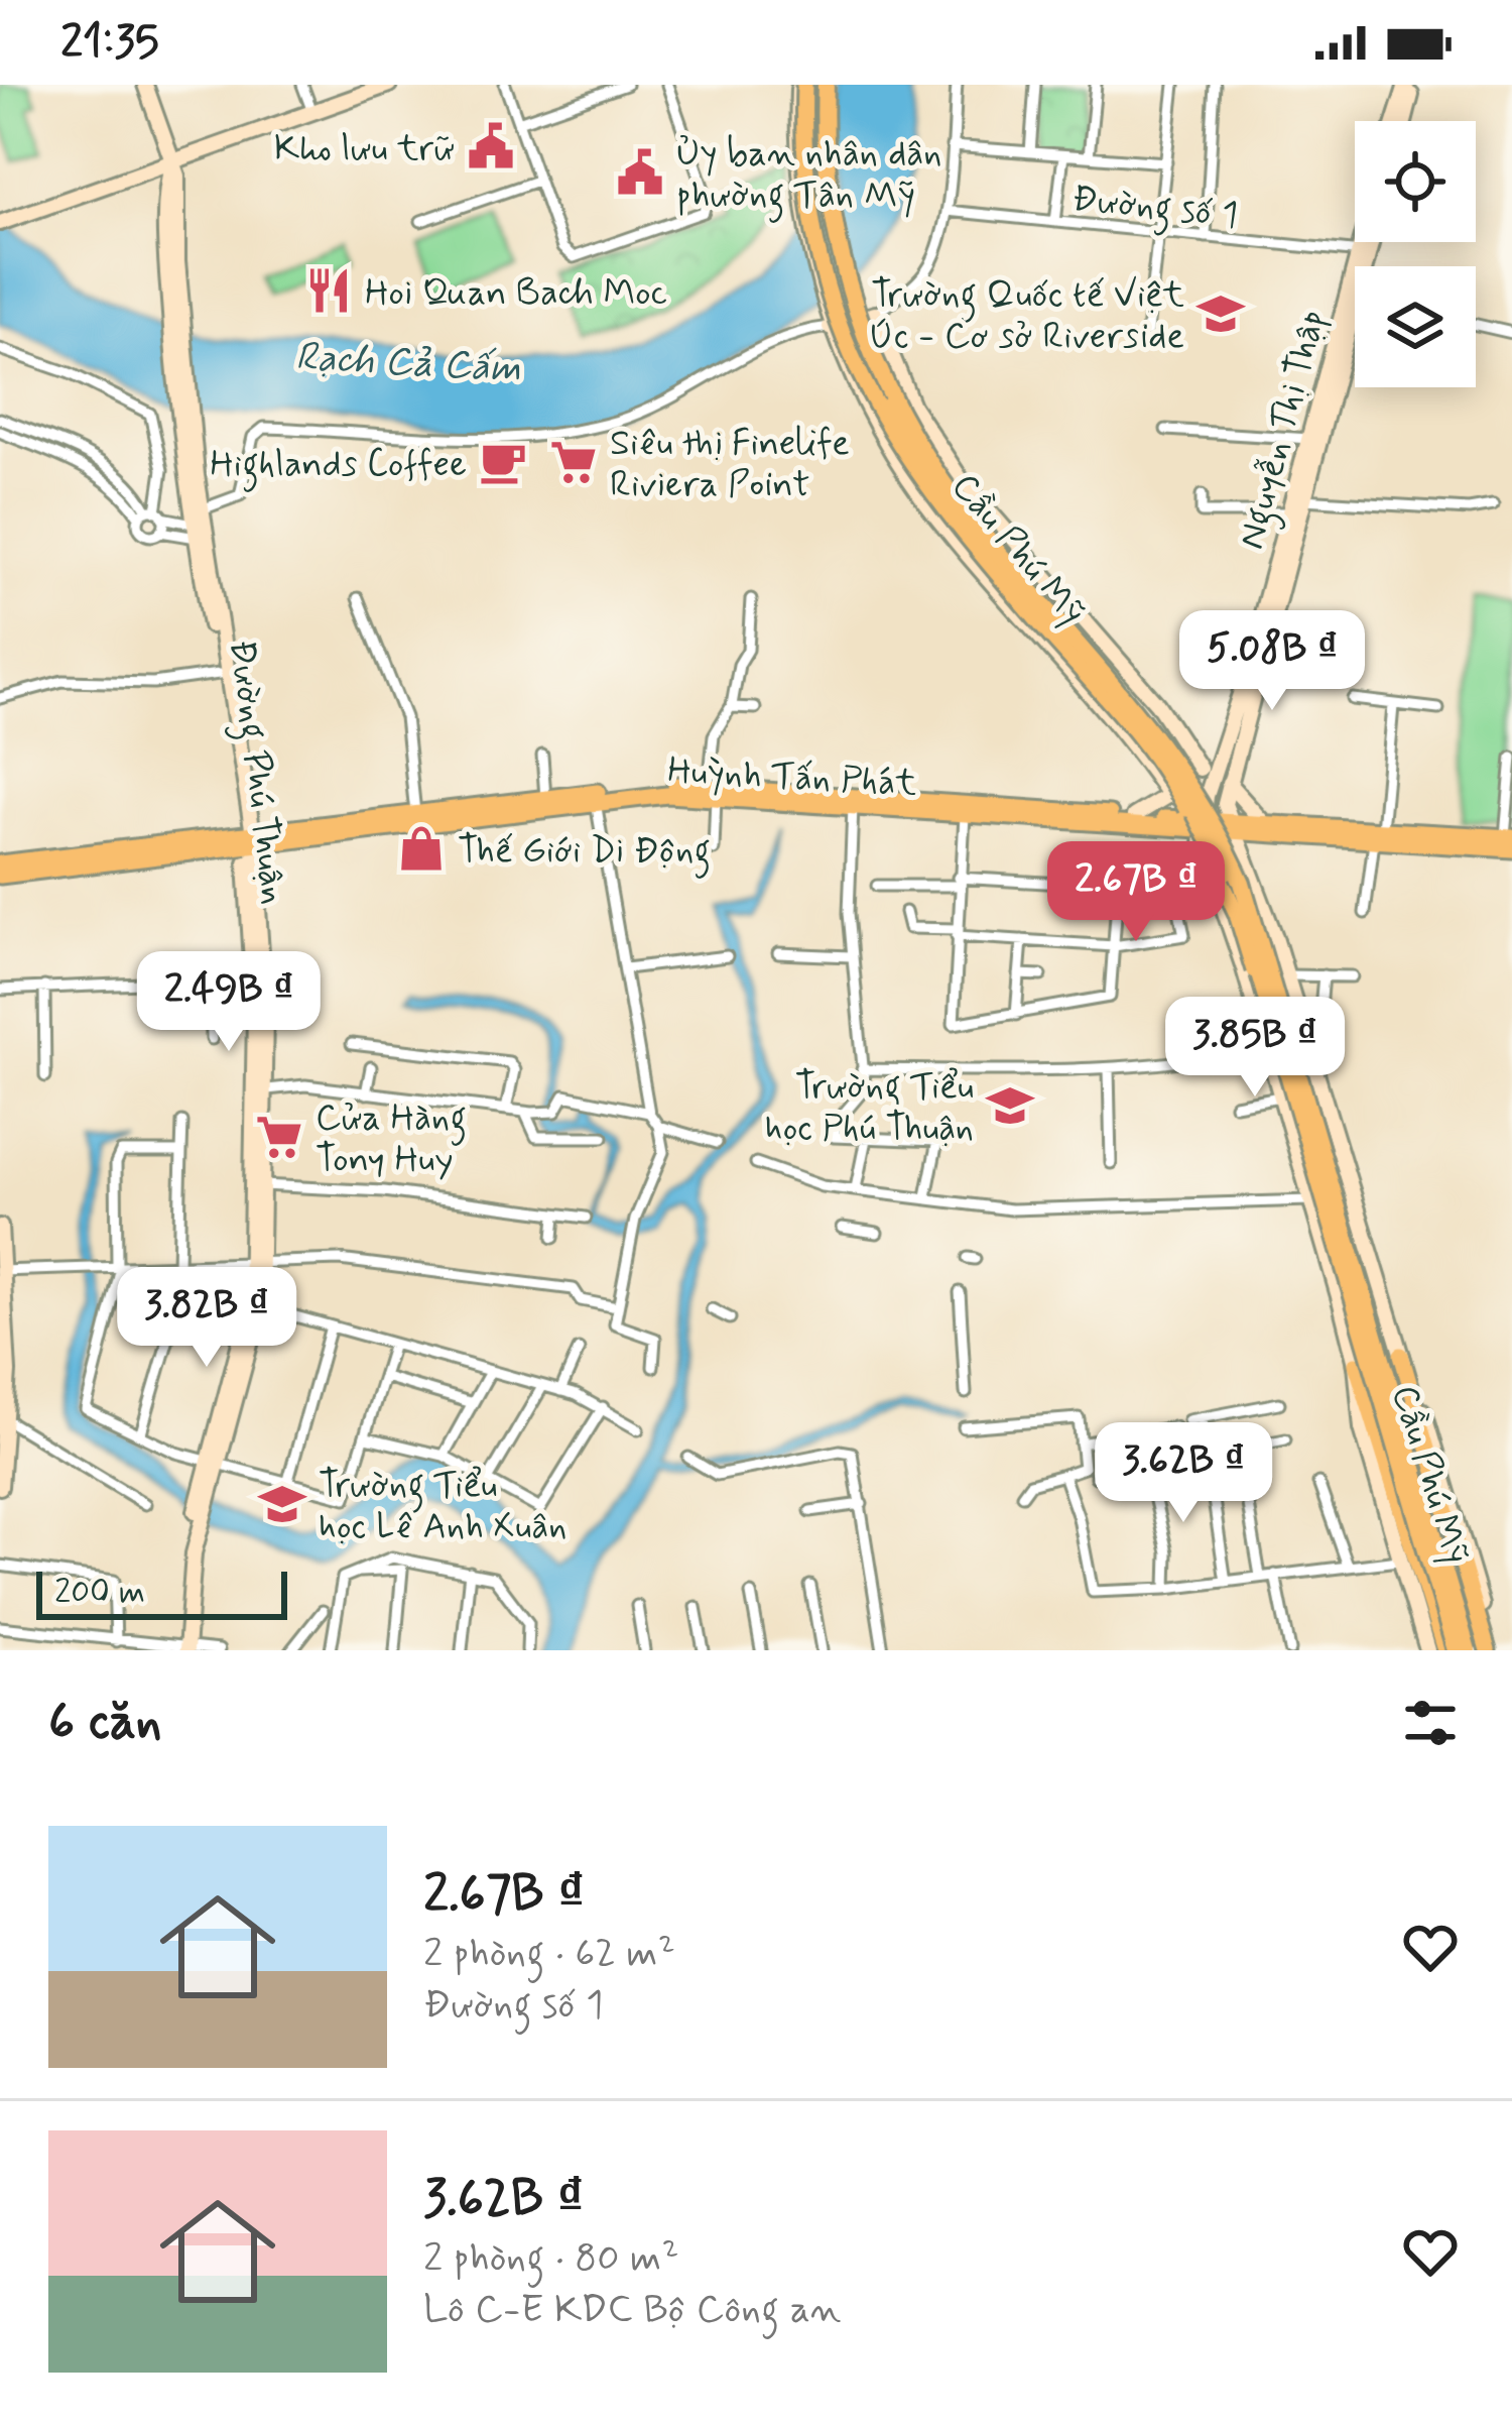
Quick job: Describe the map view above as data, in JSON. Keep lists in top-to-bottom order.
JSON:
{
  "streets": {
    "highway": ["Cầu Phú Mỹ"],
    "main road": ["Huỳnh Tấn Phát"],
    "street": ["Đường số 1", "Nguyễn Thị Thập", "Đường Phú Thuận"]
  },
  "crossings": [
    ["Đường số 1", "Nguyễn Thị Thập"],
    ["Nguyễn Thị Thập", "Huỳnh Tấn Phát"],
    ["Đường Phú Thuận", "Huỳnh Tấn Phát"]
  ],
  "water": ["Rạch Cả Cấm"],
  "places": {
    "public building": ["Kho lưu trữ", "Ủy ban nhân dân phường Tân Mỹ"],
    "restaurant": ["Hoi Quan Bach Moc"],
    "school or university": ["Trường Quốc tế Việt Úc - Cơ sở Riverside", "Trường Tiểu học Phú Thuận", "Trường Tiểu học Lê Anh Xuân"],
    "cafe": ["Highlands Coffee"],
    "supermarket": ["Siêu thị Finelife Riviera Point", "Cửa Hàng Tony Huy"],
    "shop": ["Thế Giới Di Động"]
  },
  "scale_bar": "200 m",
  "page": {
    "status": "21:35",
    "price": [
      "5.08B ₫",
      "2.67B ₫",
      "2.49B ₫",
      "3.85B ₫",
      "3.82B ₫",
      "3.62B ₫"
    ],
    "scale": "200 m",
    "heading": "6 căn",
    "list": [
      {
        "name": "2.67B ₫",
        "note": "2 phòng · 62 m² · Đường số 1"
      },
      {
        "name": "3.62B ₫",
        "note": "2 phòng · 80 m² · Lô C-E KDC Bộ Công an"
      }
    ]
  }
}
